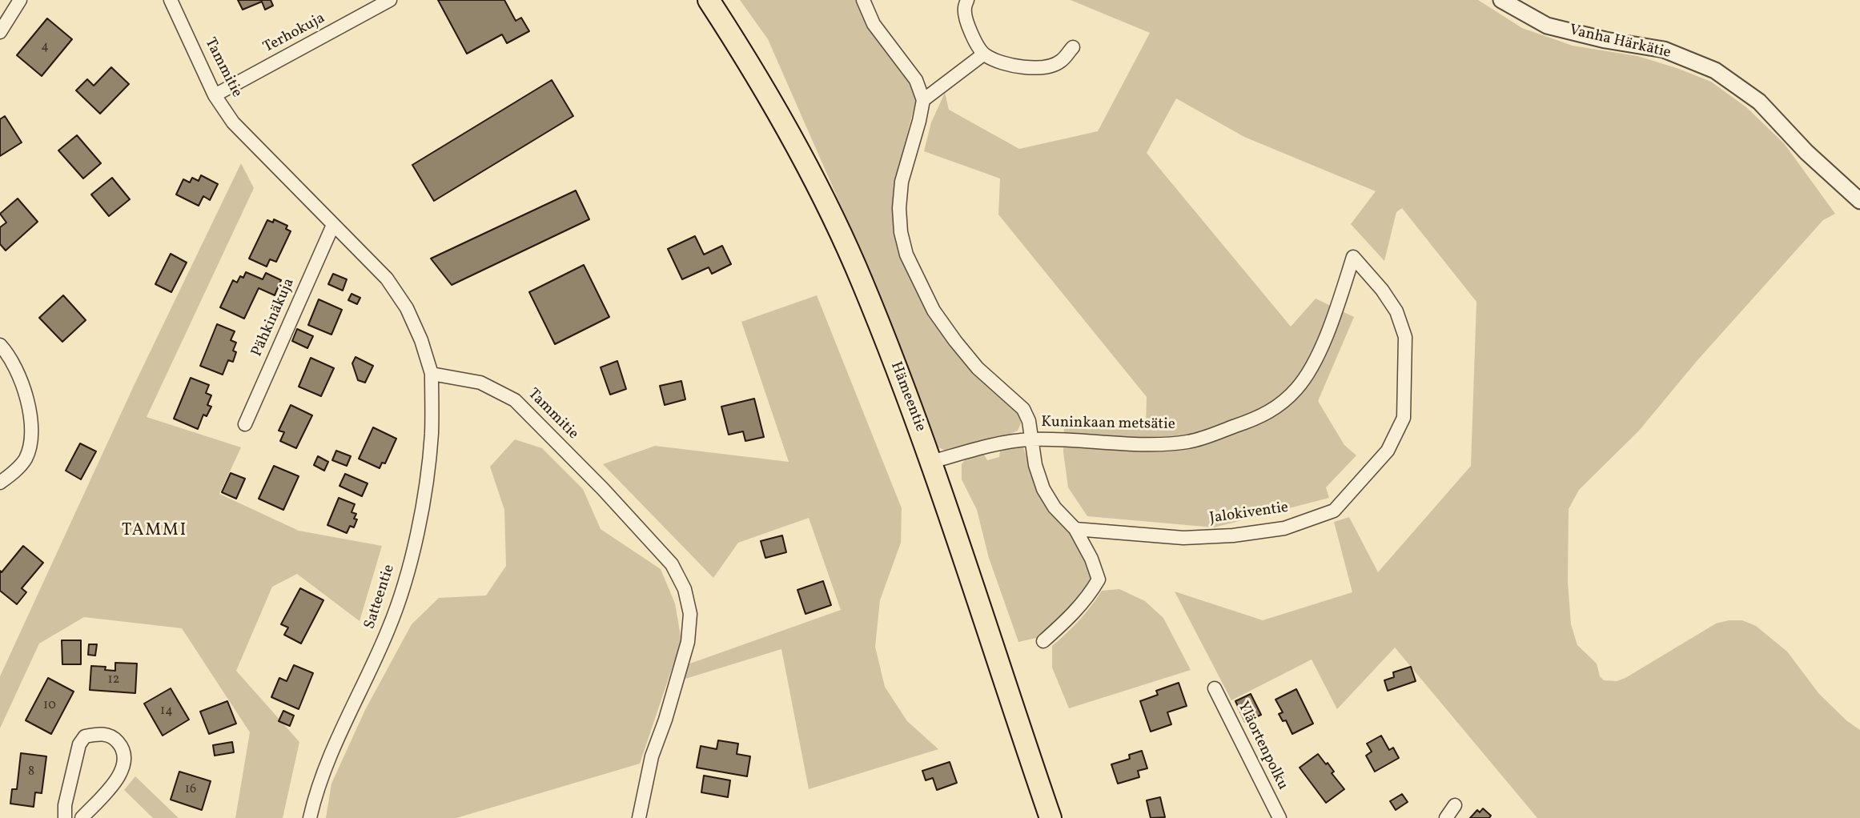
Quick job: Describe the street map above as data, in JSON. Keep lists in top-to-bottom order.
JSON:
{
  "streets": {
    "highway": ["Hämeentie"],
    "street": [
      "Terhokuja",
      "Vanha Härkätie",
      "Tammitie",
      "Pähkinäkuja",
      "Kuninkaan metsätie",
      "Jalokiventie",
      "Satteentie",
      "Yläortenpolku"
    ]
  },
  "crossings": [
    ["Terhokuja", "Tammitie"],
    ["Tammitie", "Pähkinäkuja"],
    ["Tammitie", "Satteentie"],
    ["Hämeentie", "Kuninkaan metsätie"],
    ["Kuninkaan metsätie", "Jalokiventie"]
  ],
  "districts": ["TAMMI"],
  "house_numbers": [
    "4",
    "12",
    "10",
    "14",
    "8",
    "16"
  ]
}
